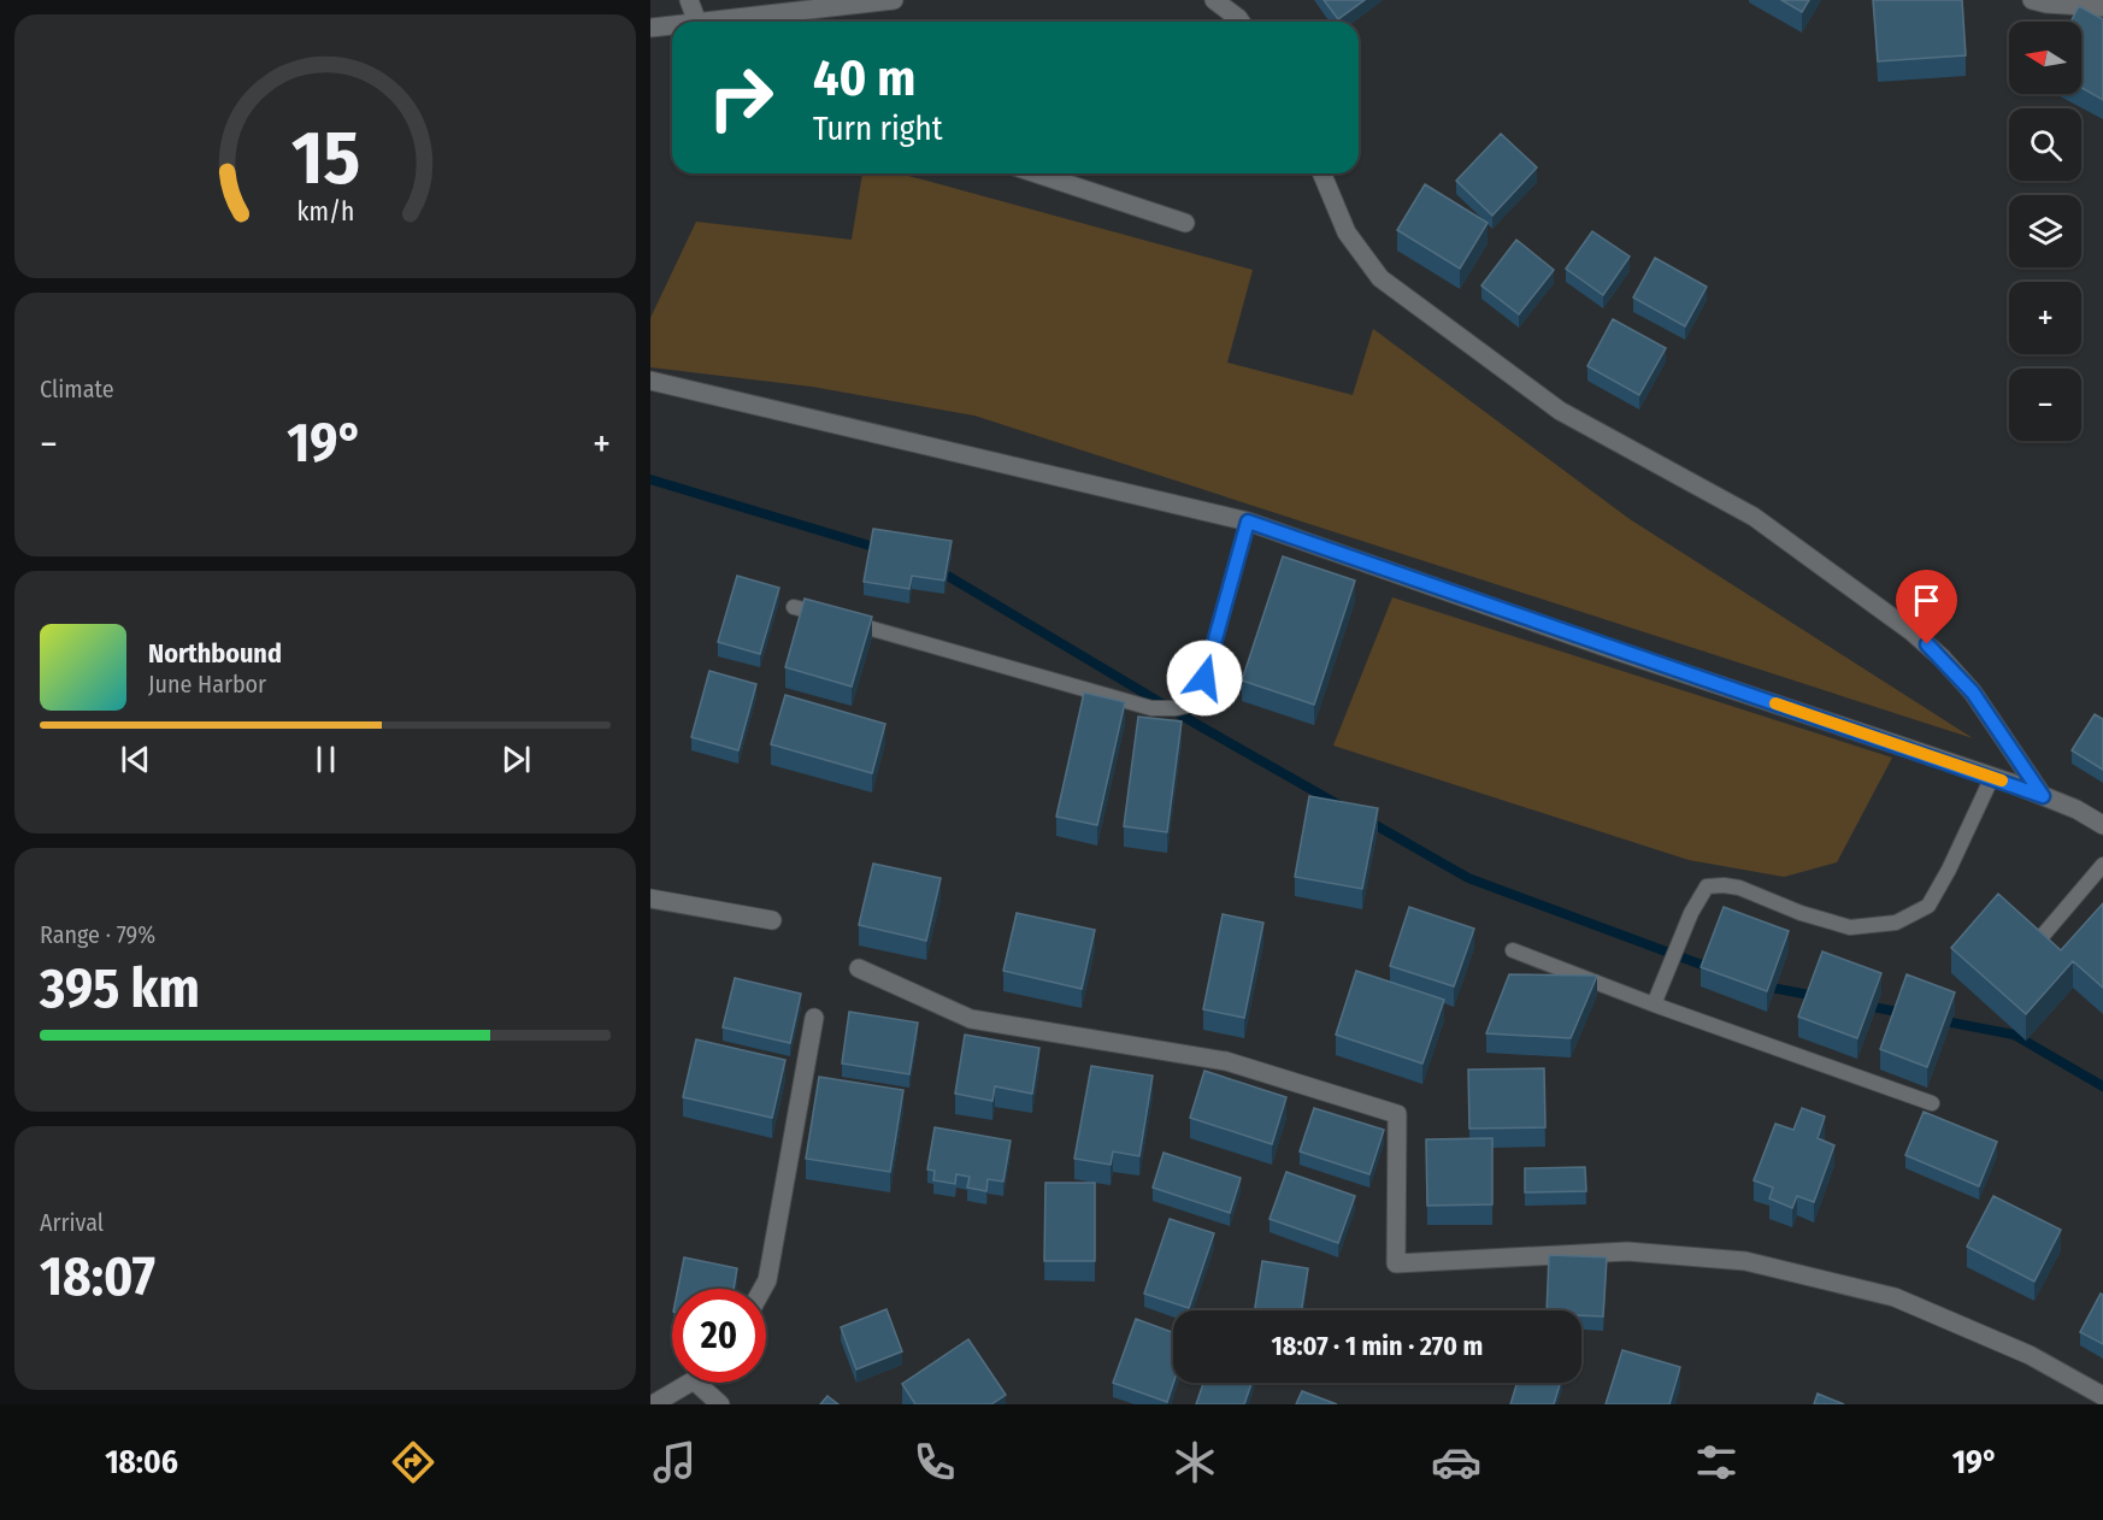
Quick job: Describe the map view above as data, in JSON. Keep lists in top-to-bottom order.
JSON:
{
  "north": "left",
  "page": {
    "map_buttons": ["+", "−"],
    "turn": ["40 m", "Turn right"],
    "tile": [
      "Climate",
      ["Range · 79%", "395 km"],
      ["Arrival", "18:07"]
    ],
    "heat": ["−", "19°", "+"],
    "song": ["Northbound", "June Harbor"],
    "limit": "20",
    "trip": "18:07 · 1 min · 270 m",
    "tabs": ["18:06", "19°"],
    "gauge": ["15", "km/h"]
  }
}
